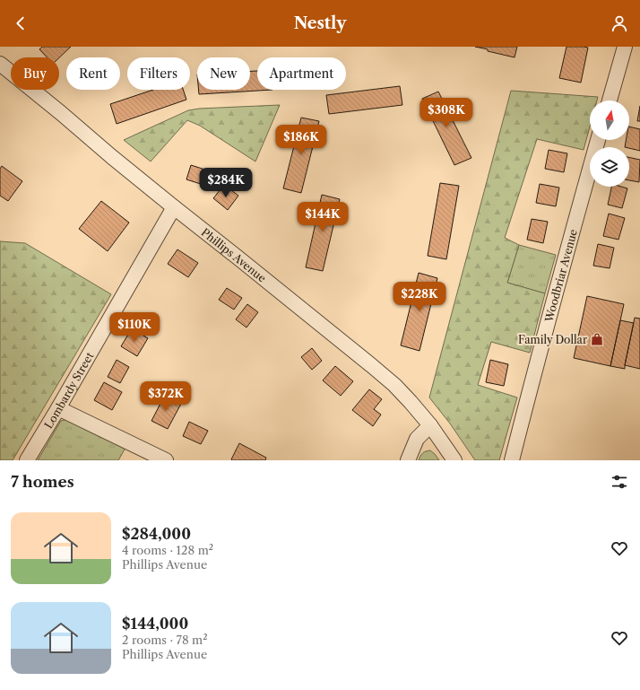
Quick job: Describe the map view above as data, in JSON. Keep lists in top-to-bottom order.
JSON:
{
  "streets": {
    "street": ["Phillips Avenue", "Woodbriar Avenue", "Lombardy Street"]
  },
  "crossings": [
    ["Phillips Avenue", "Lombardy Street"]
  ],
  "places": {
    "shop": ["Family Dollar"]
  },
  "north": "top",
  "page": {
    "header": "Nestly",
    "chip": [
      "Buy",
      "Rent",
      "Filters",
      "New",
      "Apartment"
    ],
    "price": [
      "$308K",
      "$186K",
      "$284K",
      "$144K",
      "$228K",
      "$110K",
      "$372K"
    ],
    "heading": "7 homes",
    "list": [
      {
        "name": "$284,000",
        "note": "4 rooms · 128 m² · Phillips Avenue"
      },
      {
        "name": "$144,000",
        "note": "2 rooms · 78 m² · Phillips Avenue"
      }
    ]
  }
}
